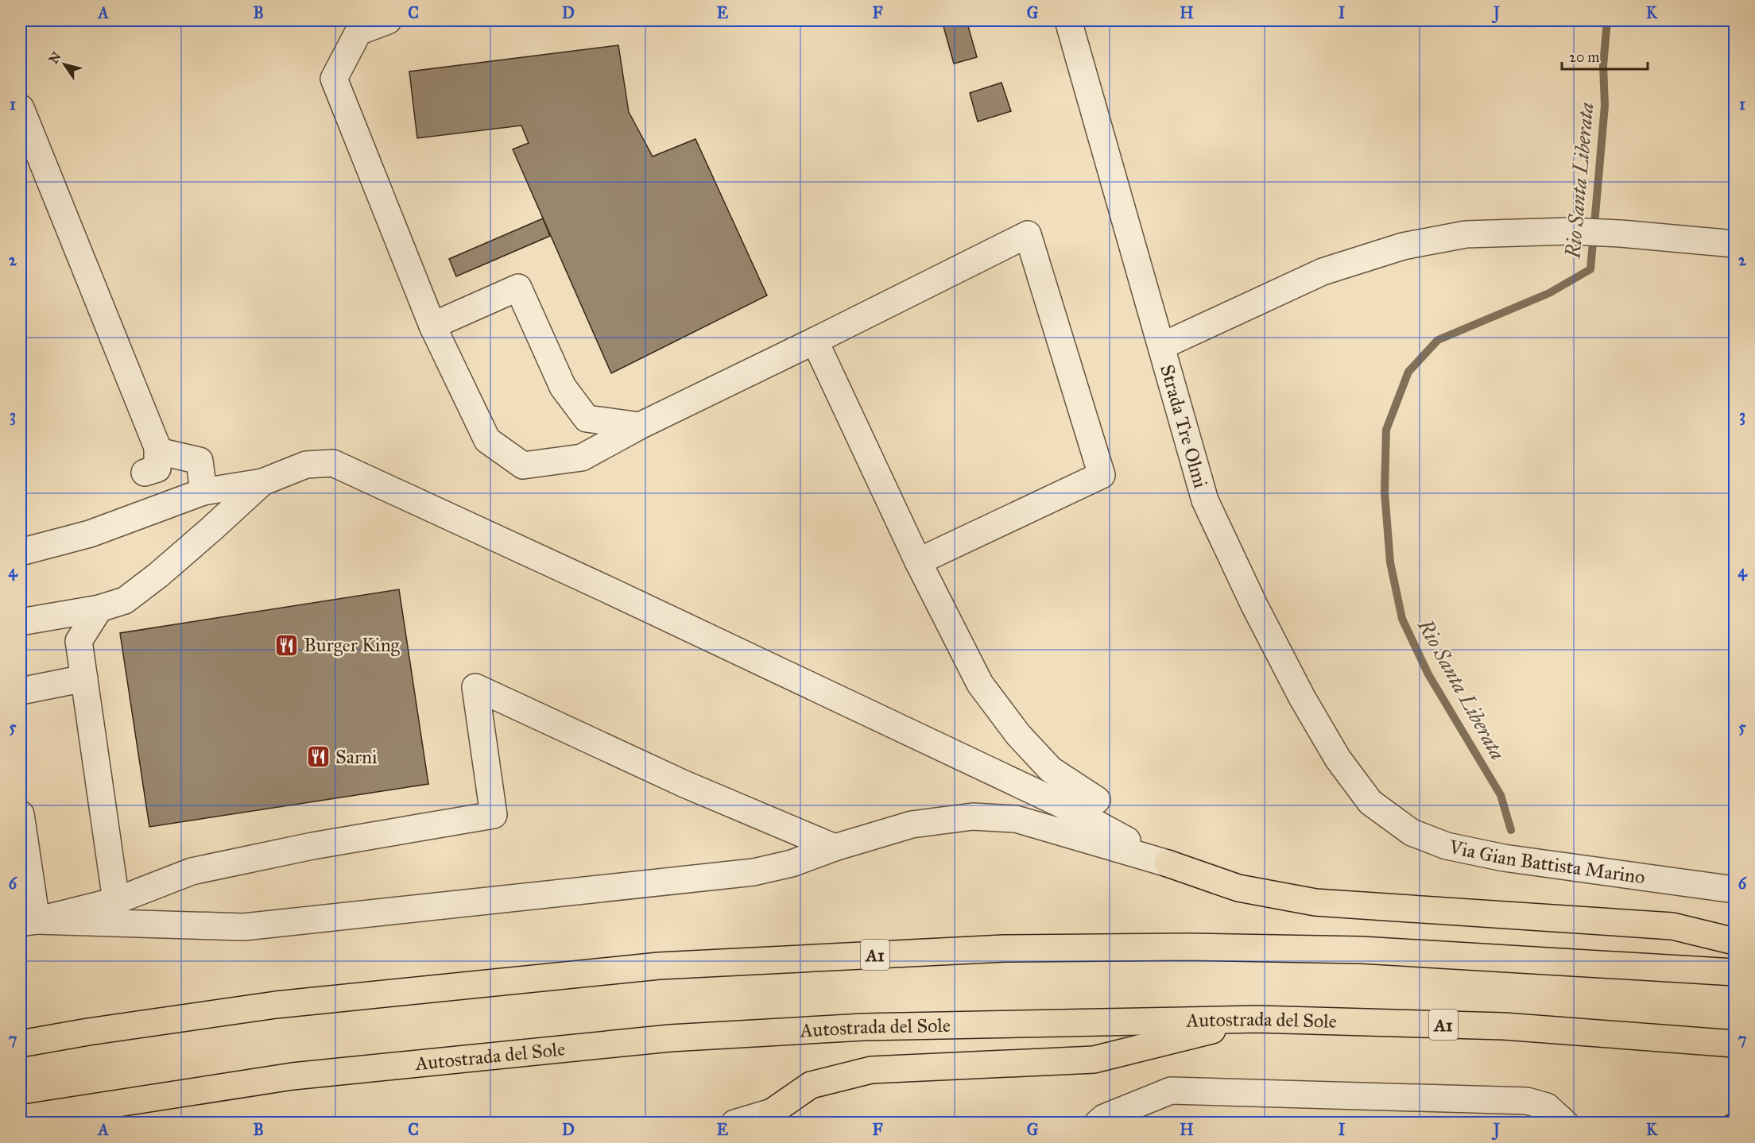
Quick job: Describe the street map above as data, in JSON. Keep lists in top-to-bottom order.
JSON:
{
  "streets": {
    "highway": ["A1", "Autostrada del Sole"],
    "street": ["Strada Tre Olmi", "Via Gian Battista Marino"]
  },
  "crossings": [
    ["Strada Tre Olmi", "Via Gian Battista Marino"]
  ],
  "water": ["Rio Santa Liberata"],
  "places": {
    "restaurant": ["Burger King", "Sarni"]
  },
  "scale_bar": "20 m",
  "north": "top left",
  "grid": {
    "columns": [
      "A",
      "B",
      "C",
      "D",
      "E",
      "F",
      "G",
      "H",
      "I",
      "J",
      "K"
    ],
    "rows": [
      "1",
      "2",
      "3",
      "4",
      "5",
      "6",
      "7"
    ]
  }
}
